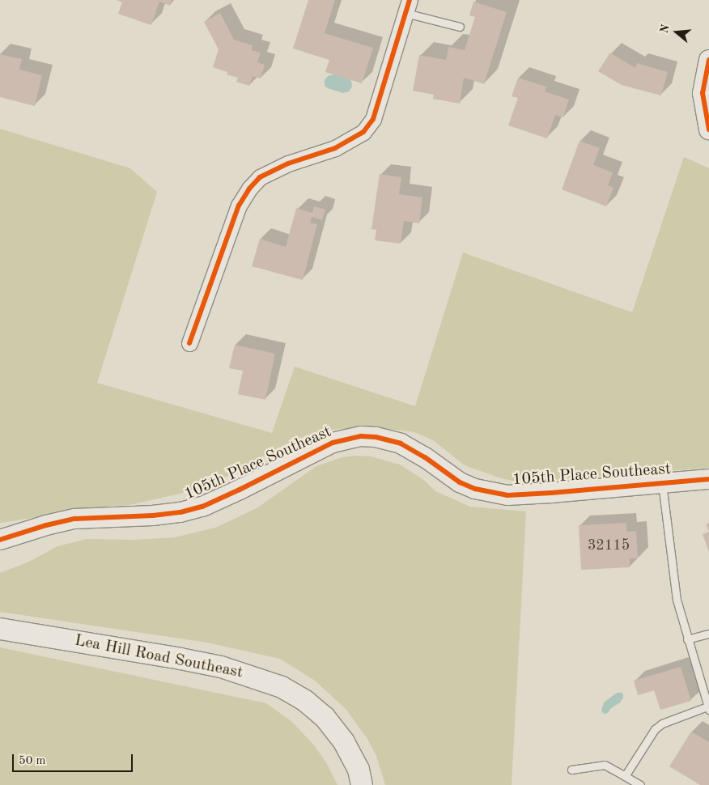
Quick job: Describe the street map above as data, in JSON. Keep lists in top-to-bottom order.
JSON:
{
  "streets": {
    "main road": ["Lea Hill Road Southeast"],
    "street": ["105th Place Southeast"]
  },
  "house_numbers": ["32115"],
  "scale_bar": "50 m",
  "north": "left"
}
